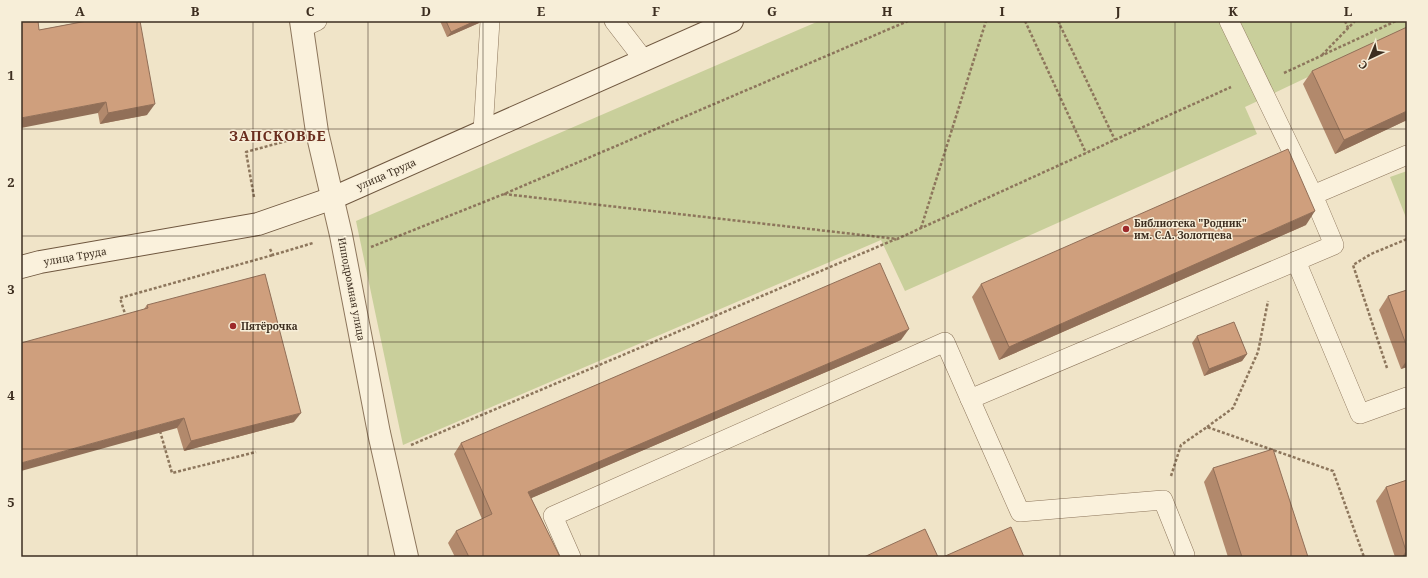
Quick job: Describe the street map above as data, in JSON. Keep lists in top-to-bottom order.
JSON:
{
  "streets": {
    "main road": ["улица Труда", "Ипподромная улица"]
  },
  "crossings": [
    ["улица Труда", "Ипподромная улица"]
  ],
  "districts": ["ЗАПСКОВЬЕ"],
  "places": ["Библиотека \"Родник\" им. С.А. Золотцева", "Пятёрочка"],
  "north": "bottom left",
  "grid": {
    "columns": [
      "A",
      "B",
      "C",
      "D",
      "E",
      "F",
      "G",
      "H",
      "I",
      "J",
      "K",
      "L"
    ],
    "rows": [
      "1",
      "2",
      "3",
      "4",
      "5"
    ]
  }
}
